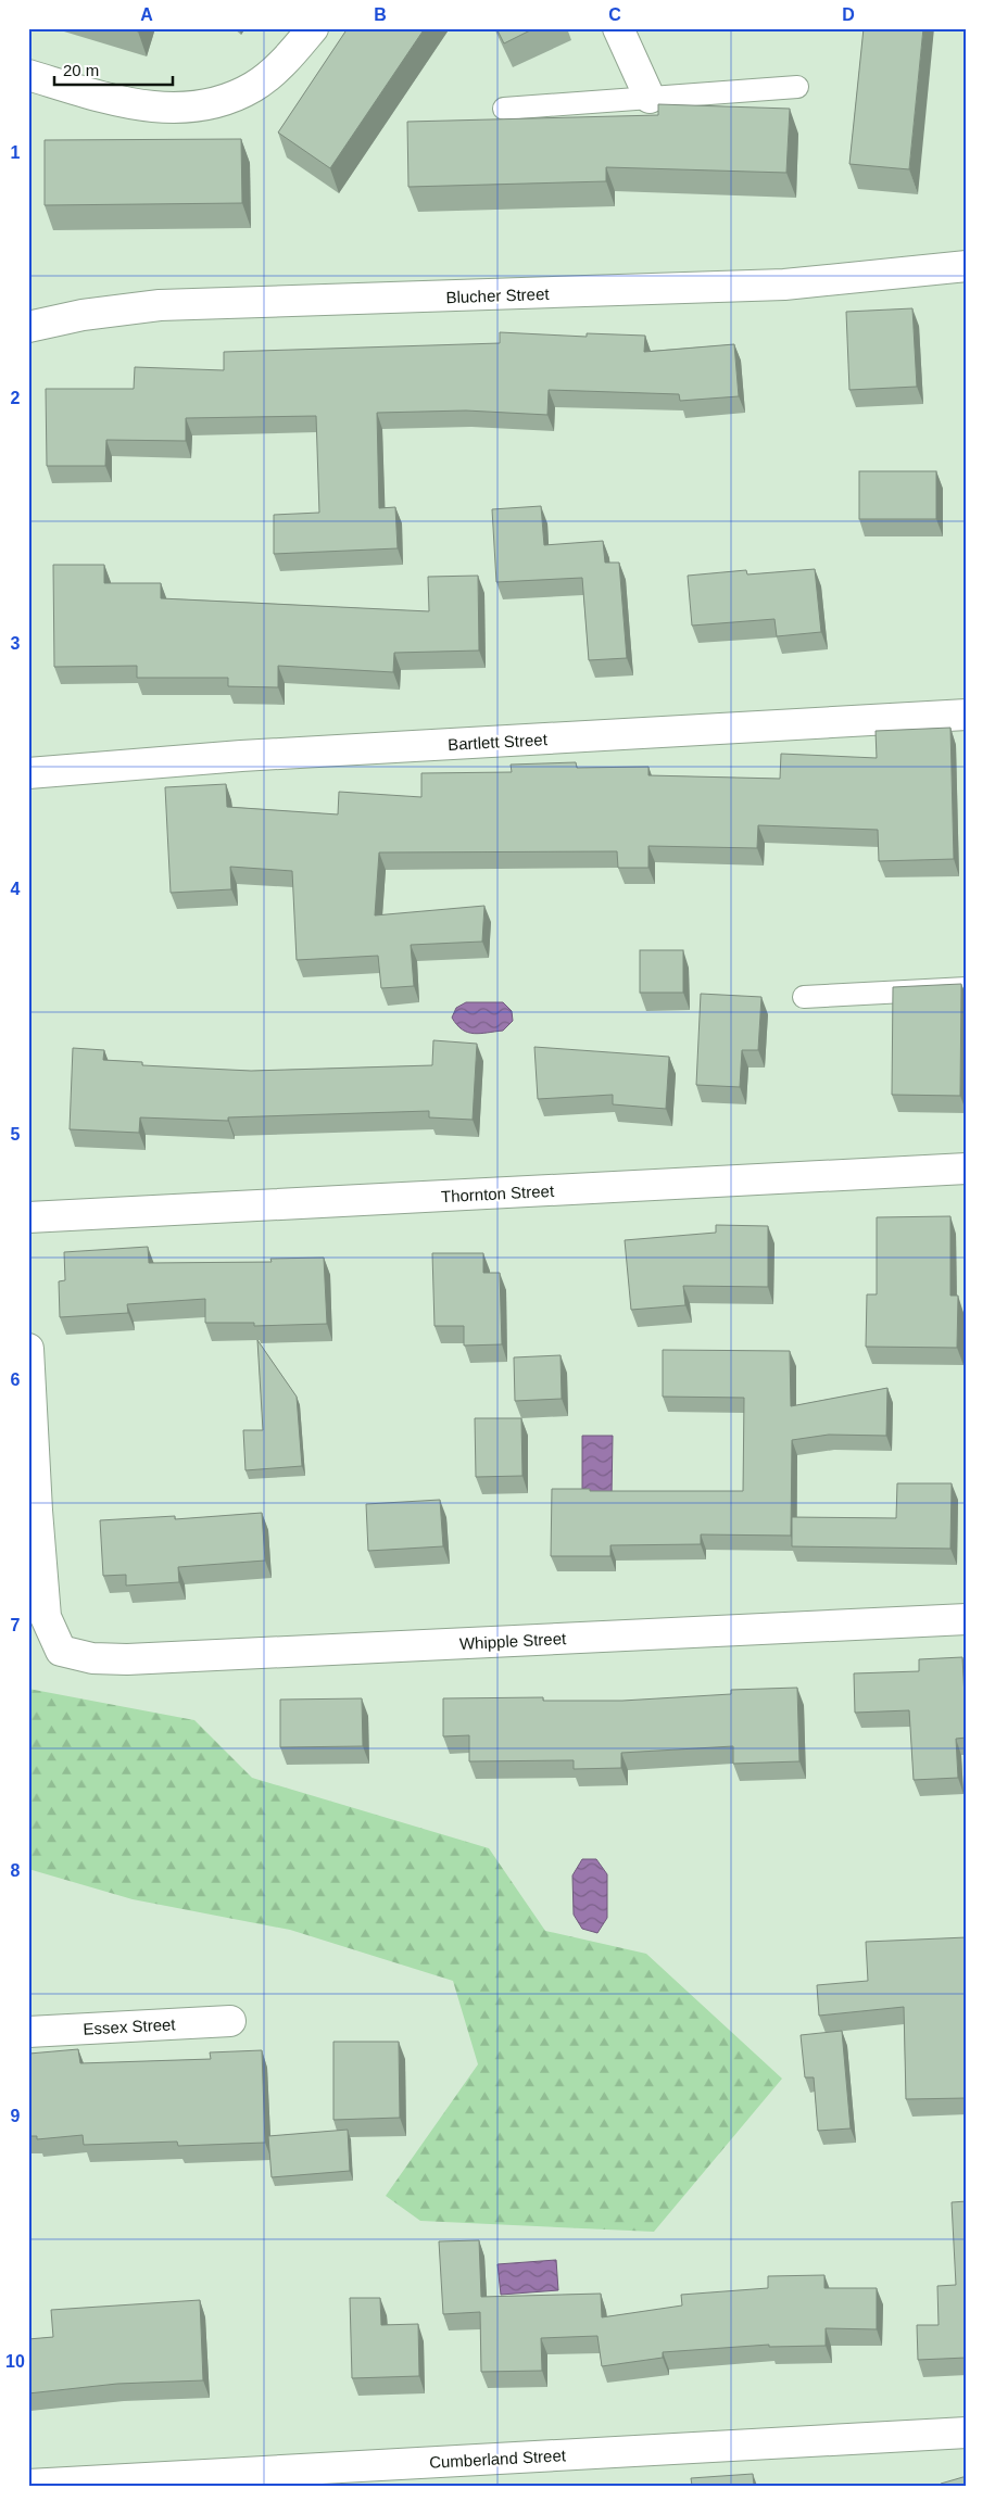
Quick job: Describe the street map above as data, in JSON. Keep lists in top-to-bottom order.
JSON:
{
  "streets": {
    "street": [
      "Blucher Street",
      "Bartlett Street",
      "Thornton Street",
      "Whipple Street",
      "Essex Street",
      "Cumberland Street"
    ]
  },
  "scale_bar": "20 m",
  "grid": {
    "columns": [
      "A",
      "B",
      "C",
      "D"
    ],
    "rows": [
      "1",
      "2",
      "3",
      "4",
      "5",
      "6",
      "7",
      "8",
      "9",
      "10"
    ]
  }
}
